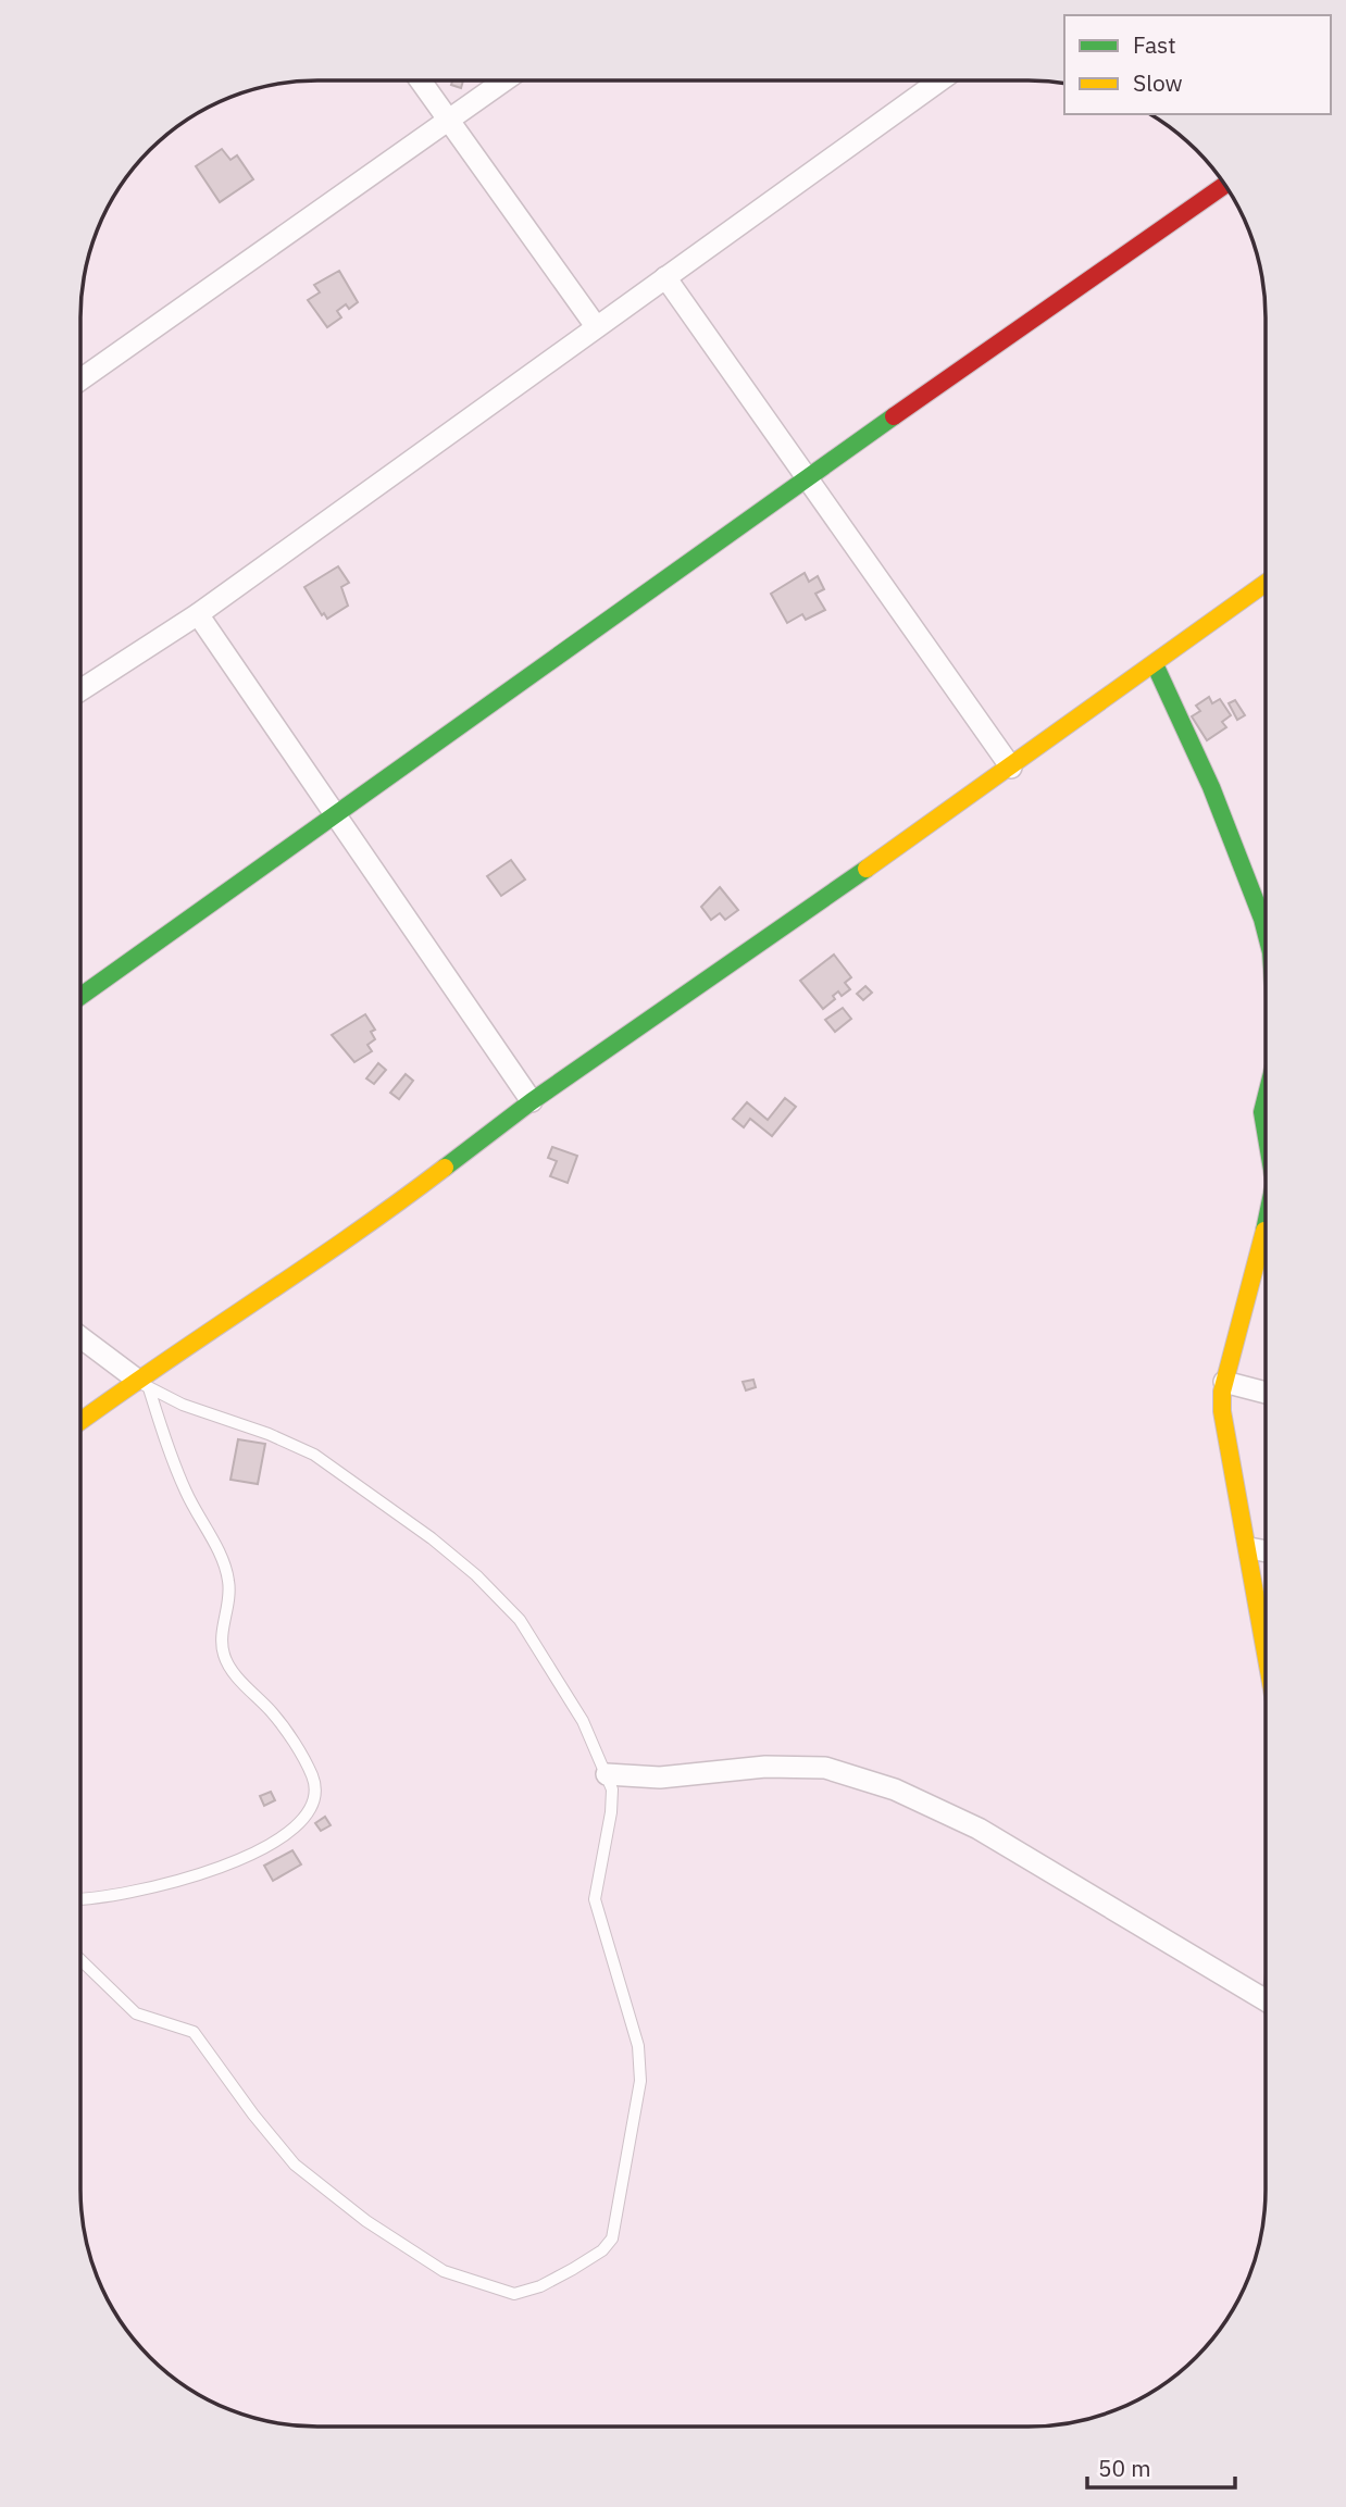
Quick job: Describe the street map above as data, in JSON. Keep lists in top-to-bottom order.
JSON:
{
  "legend": ["Fast", "Slow"],
  "scale_bar": "50 m"
}
